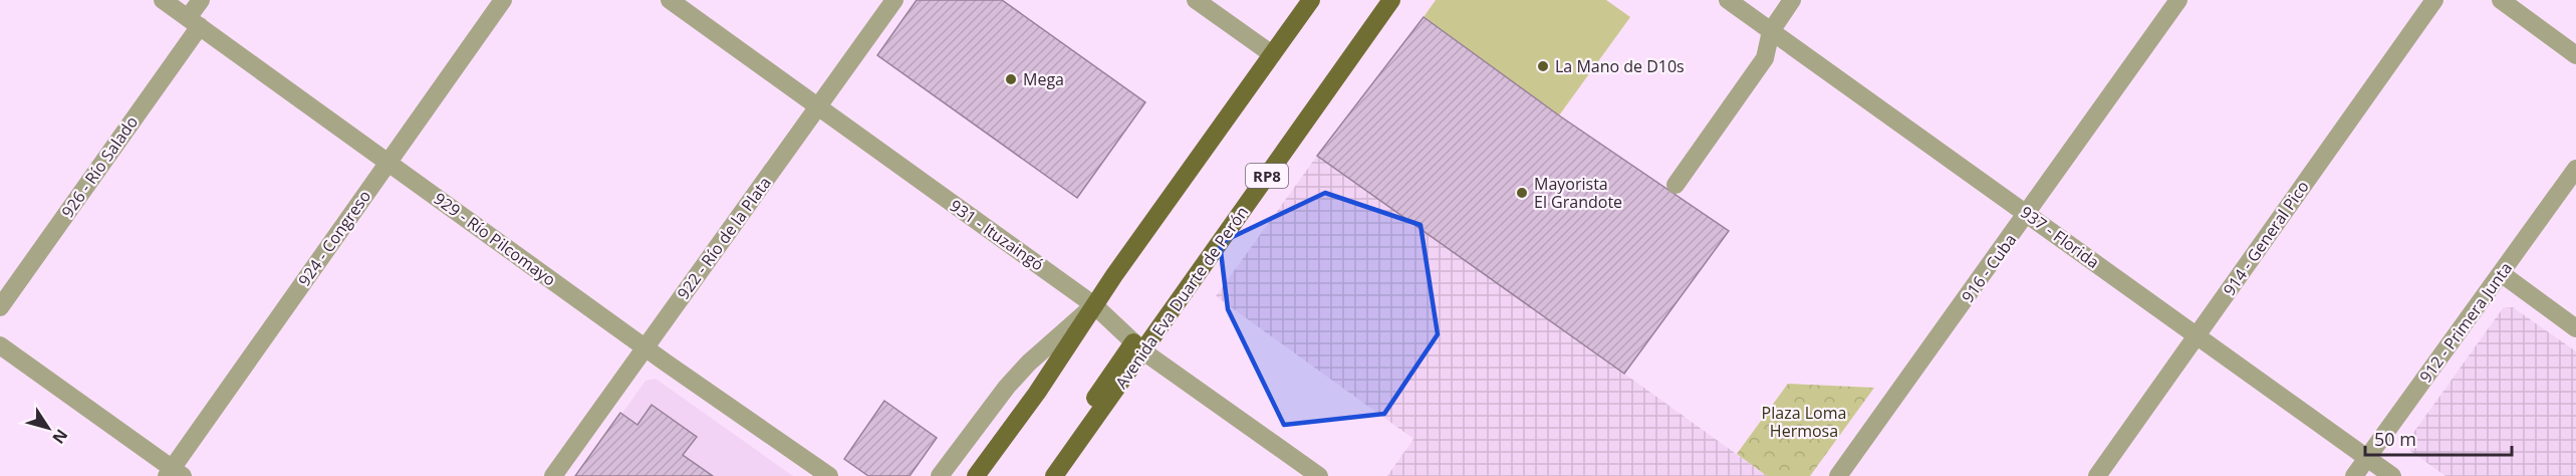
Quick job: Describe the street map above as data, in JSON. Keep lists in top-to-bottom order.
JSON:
{
  "streets": {
    "main road": ["RP8", "Avenida Eva Duarte de Perón"],
    "street": [
      "926 - Río Salado",
      "931 - Ituzaingó",
      "937 - Florida",
      "924 - Congreso",
      "922 - Río de la Plata",
      "914 - General Pico",
      "929 - Río Pilcomayo",
      "916 - Cuba",
      "912 - Primera Junta"
    ]
  },
  "crossings": [
    ["926 - Río Salado", "929 - Río Pilcomayo"],
    ["931 - Ituzaingó", "922 - Río de la Plata"],
    ["931 - Ituzaingó", "Avenida Eva Duarte de Perón"],
    ["937 - Florida", "914 - General Pico"],
    ["937 - Florida", "916 - Cuba"],
    ["937 - Florida", "912 - Primera Junta"],
    ["924 - Congreso", "929 - Río Pilcomayo"],
    ["922 - Río de la Plata", "929 - Río Pilcomayo"]
  ],
  "parks": ["Plaza Loma Hermosa"],
  "places": ["La Mano de D10s", "Mega", "Mayorista El Grandote"],
  "scale_bar": "50 m",
  "north": "bottom right"
}
